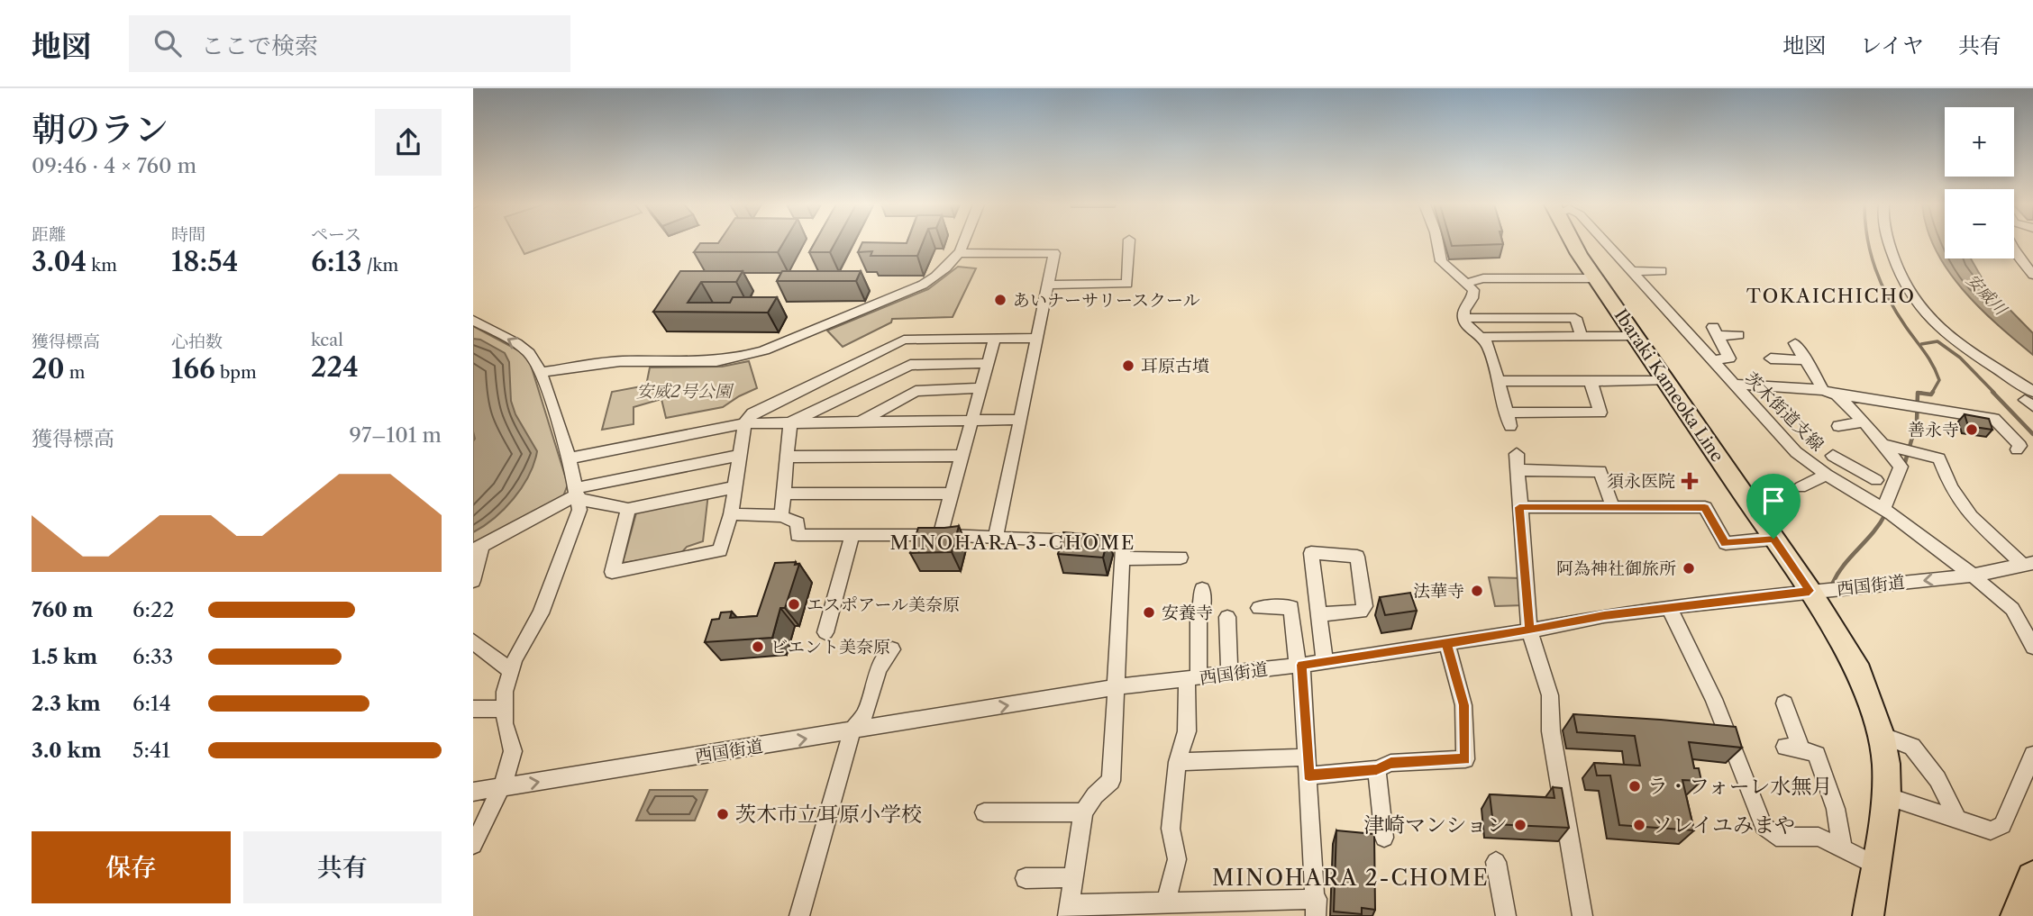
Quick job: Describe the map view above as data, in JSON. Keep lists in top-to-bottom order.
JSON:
{
  "streets": {
    "main road": ["Ibaraki Kameoka Line"],
    "street": ["茨木街道支線", "西国街道"]
  },
  "crossings": [
    ["Ibaraki Kameoka Line", "西国街道"],
    ["茨木街道支線", "西国街道"]
  ],
  "districts": ["TOKAICHICHO", "MINOHARA 3-CHOME", "MINOHARA 2-CHOME"],
  "water": ["安威川"],
  "parks": ["安威2号公園"],
  "places": {
    "other": [
      "あいナーサリースクール",
      "耳原古墳",
      "善永寺",
      "阿為神社御旅所",
      "法華寺",
      "エスポアール美奈原",
      "安養寺",
      "ビエント美奈原",
      "ラ・フォーレ水無月",
      "茨木市立耳原小学校",
      "津崎マンション",
      "ソレイユみまや"
    ],
    "health": ["須永医院"]
  },
  "page": {
    "header": "地図",
    "search": "ここで検索",
    "nav": ["地図", "レイヤ", "共有"],
    "heading": ["朝のラン", "09:46 · 4 × 760 m"],
    "map_buttons": ["+", "−"],
    "stats": [
      ["距離", "3.04 km"],
      ["時間", "18:54"],
      ["ペース", "6:13 /km"],
      ["獲得標高", "20 m"],
      ["心拍数", "166 bpm"],
      ["kcal", "224"]
    ],
    "chart": ["獲得標高", "97–101 m"],
    "list": [
      {
        "name": "760 m",
        "note": "6:22"
      },
      {
        "name": "1.5 km",
        "note": "6:33"
      },
      {
        "name": "2.3 km",
        "note": "6:14"
      },
      {
        "name": "3.0 km",
        "note": "5:41"
      }
    ],
    "buttons": ["保存", "共有"]
  }
}
